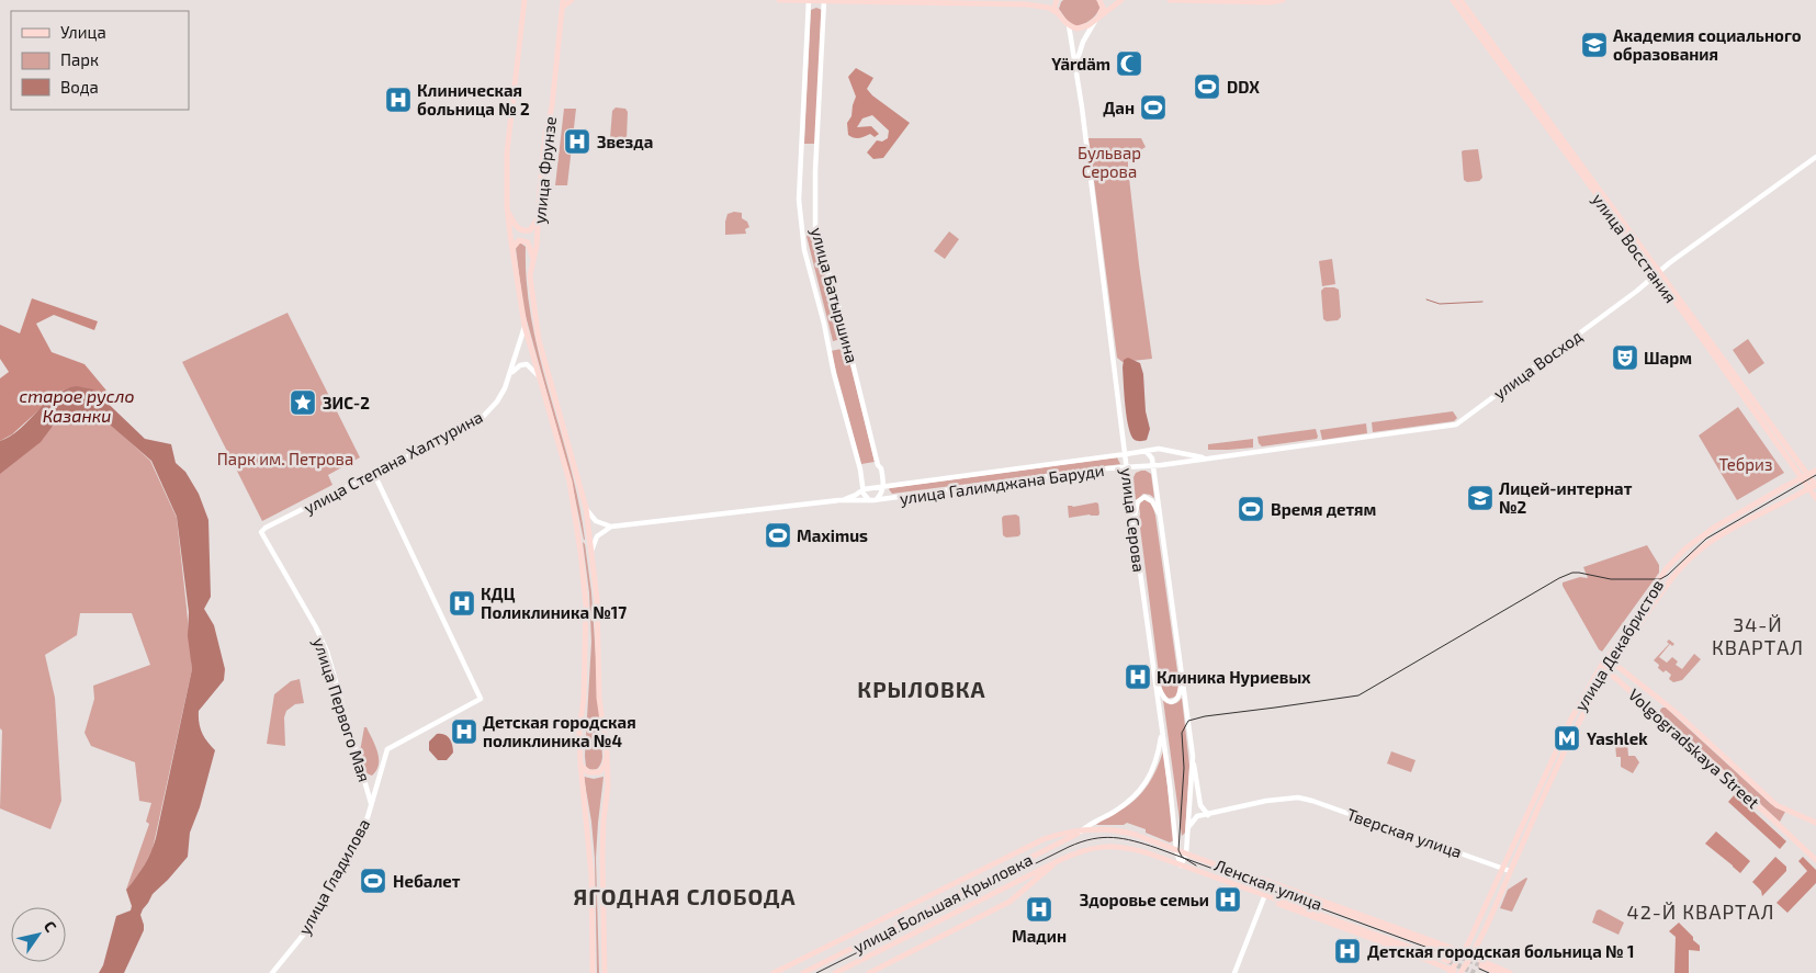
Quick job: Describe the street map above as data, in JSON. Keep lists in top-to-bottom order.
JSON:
{
  "streets": {
    "main road": [
      "улица Фрунзе",
      "улица Восстания",
      "улица Декабристов",
      "Volgogradskaya Street",
      "Ленская улица",
      "улица Большая Крыловка"
    ],
    "street": [
      "улица Батыршина",
      "улица Восход",
      "улица Степана Халтурина",
      "улица Галимджана Баруди",
      "улица Серова",
      "улица Первого Мая",
      "Тверская улица",
      "улица Гладилова"
    ]
  },
  "crossings": [
    ["улица Восстания", "улица Восход"],
    ["улица Восстания", "улица Декабристов"],
    ["улица Батыршина", "улица Галимджана Баруди"],
    ["улица Восход", "улица Галимджана Баруди"],
    ["улица Восход", "улица Серова"],
    ["улица Степана Халтурина", "улица Первого Мая"],
    ["улица Степана Халтурина", "улица Гладилова"],
    ["улица Галимджана Баруди", "улица Серова"],
    ["улица Серова", "Тверская улица"],
    ["улица Серова", "Ленская улица"],
    ["улица Декабристов", "Volgogradskaya Street"],
    ["улица Декабристов", "Тверская улица"],
    ["улица Первого Мая", "улица Гладилова"],
    ["Ленская улица", "улица Большая Крыловка"]
  ],
  "districts": [
    "34-Й КВАРТАЛ",
    "КРЫЛОВКА",
    "ЯГОДНАЯ СЛОБОДА",
    "42-Й КВАРТАЛ"
  ],
  "water": ["старое русло Казанки"],
  "parks": ["Бульвар Серова", "Парк им. Петрова", "Тебриз"],
  "places": {
    "school or university": ["Академия социального образования", "Лицей-интернат №2"],
    "mosque": ["Yärdäm"],
    "sports": [
      "DDX",
      "Дан",
      "Время детям",
      "Maximus",
      "Небалет"
    ],
    "hospital": [
      "Клиническая больница № 2",
      "Звезда",
      "КДЦ Поликлиника №17",
      "Клиника Нуриевых",
      "Детская городская поликлиника №4",
      "Здоровье семьи",
      "Мадин",
      "Детская городская больница № 1"
    ],
    "theatre": ["Шарм"],
    "place": ["ЗИС-2"],
    "metro station": ["Yashlek"]
  },
  "legend": ["Улица", "Парк", "Вода"],
  "north": "top right"
}
